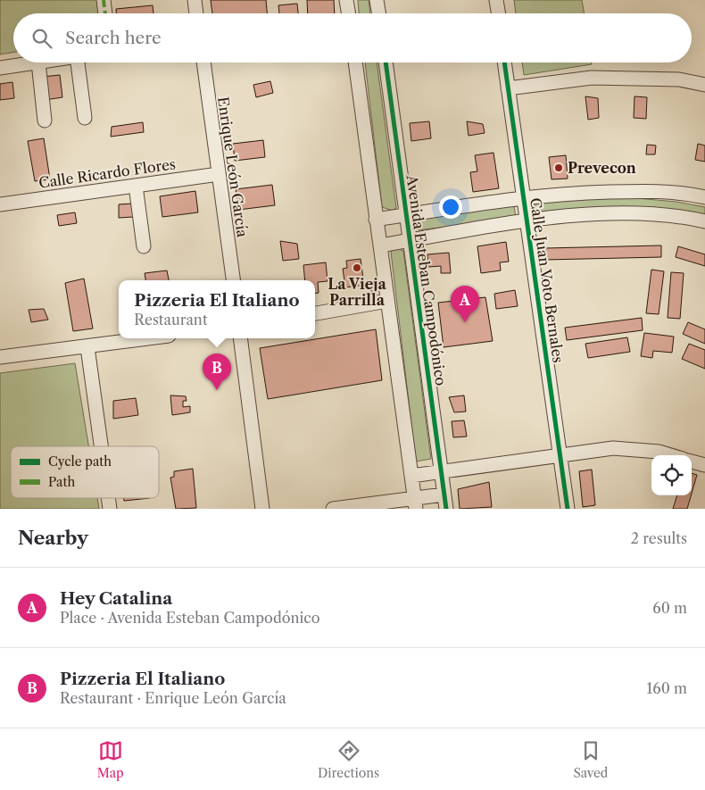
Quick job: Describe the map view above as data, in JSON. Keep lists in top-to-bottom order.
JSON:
{
  "streets": {
    "street": [
      "Enrique León García",
      "Calle Ricardo Flores",
      "Avenida Esteban Campodónico",
      "Calle Juan Voto Bernales"
    ]
  },
  "crossings": [
    ["Enrique León García", "Calle Ricardo Flores"]
  ],
  "places": ["Prevecon", "La Vieja Parrilla"],
  "legend": ["Cycle path", "Path"],
  "page": {
    "search": "Search here",
    "popup": ["Pizzeria El Italiano", "Restaurant"],
    "pins": ["A", "B"],
    "heading": ["Nearby", "2 results"],
    "list": [
      {
        "mark": "A",
        "name": "Hey Catalina",
        "note": "Place · Avenida Esteban Campodónico",
        "value": "60 m"
      },
      {
        "mark": "B",
        "name": "Pizzeria El Italiano",
        "note": "Restaurant · Enrique León García",
        "value": "160 m"
      }
    ],
    "nav": ["Map", "Directions", "Saved"]
  }
}
